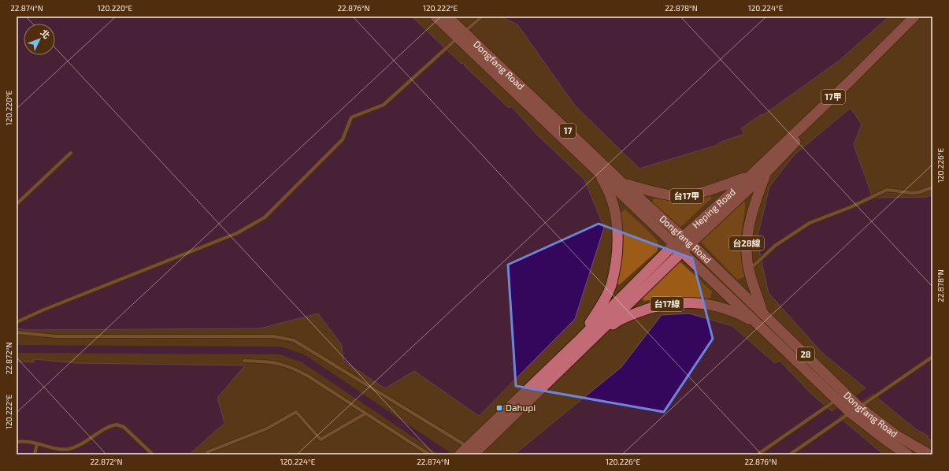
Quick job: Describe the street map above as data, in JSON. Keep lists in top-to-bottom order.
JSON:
{
  "streets": {
    "main road": [
      "Dongfang Road",
      "17甲",
      "17",
      "台17甲",
      "Heping Road",
      "台28線",
      "台17線",
      "28"
    ]
  },
  "crossings": [
    ["Dongfang Road", "台17甲"],
    ["Dongfang Road", "Heping Road"],
    ["Dongfang Road", "台28線"],
    ["Dongfang Road", "台17線"],
    ["台17甲", "Heping Road"],
    ["Heping Road", "台28線"],
    ["Heping Road", "台17線"]
  ],
  "places": {
    "transit": ["Dahupi"]
  },
  "north": "top right",
  "coordinates": [
    "22.874°N",
    "120.220°E",
    "22.876°N",
    "120.222°E",
    "22.878°N",
    "120.224°E",
    "120.226°E",
    "22.872°N"
  ]
}
